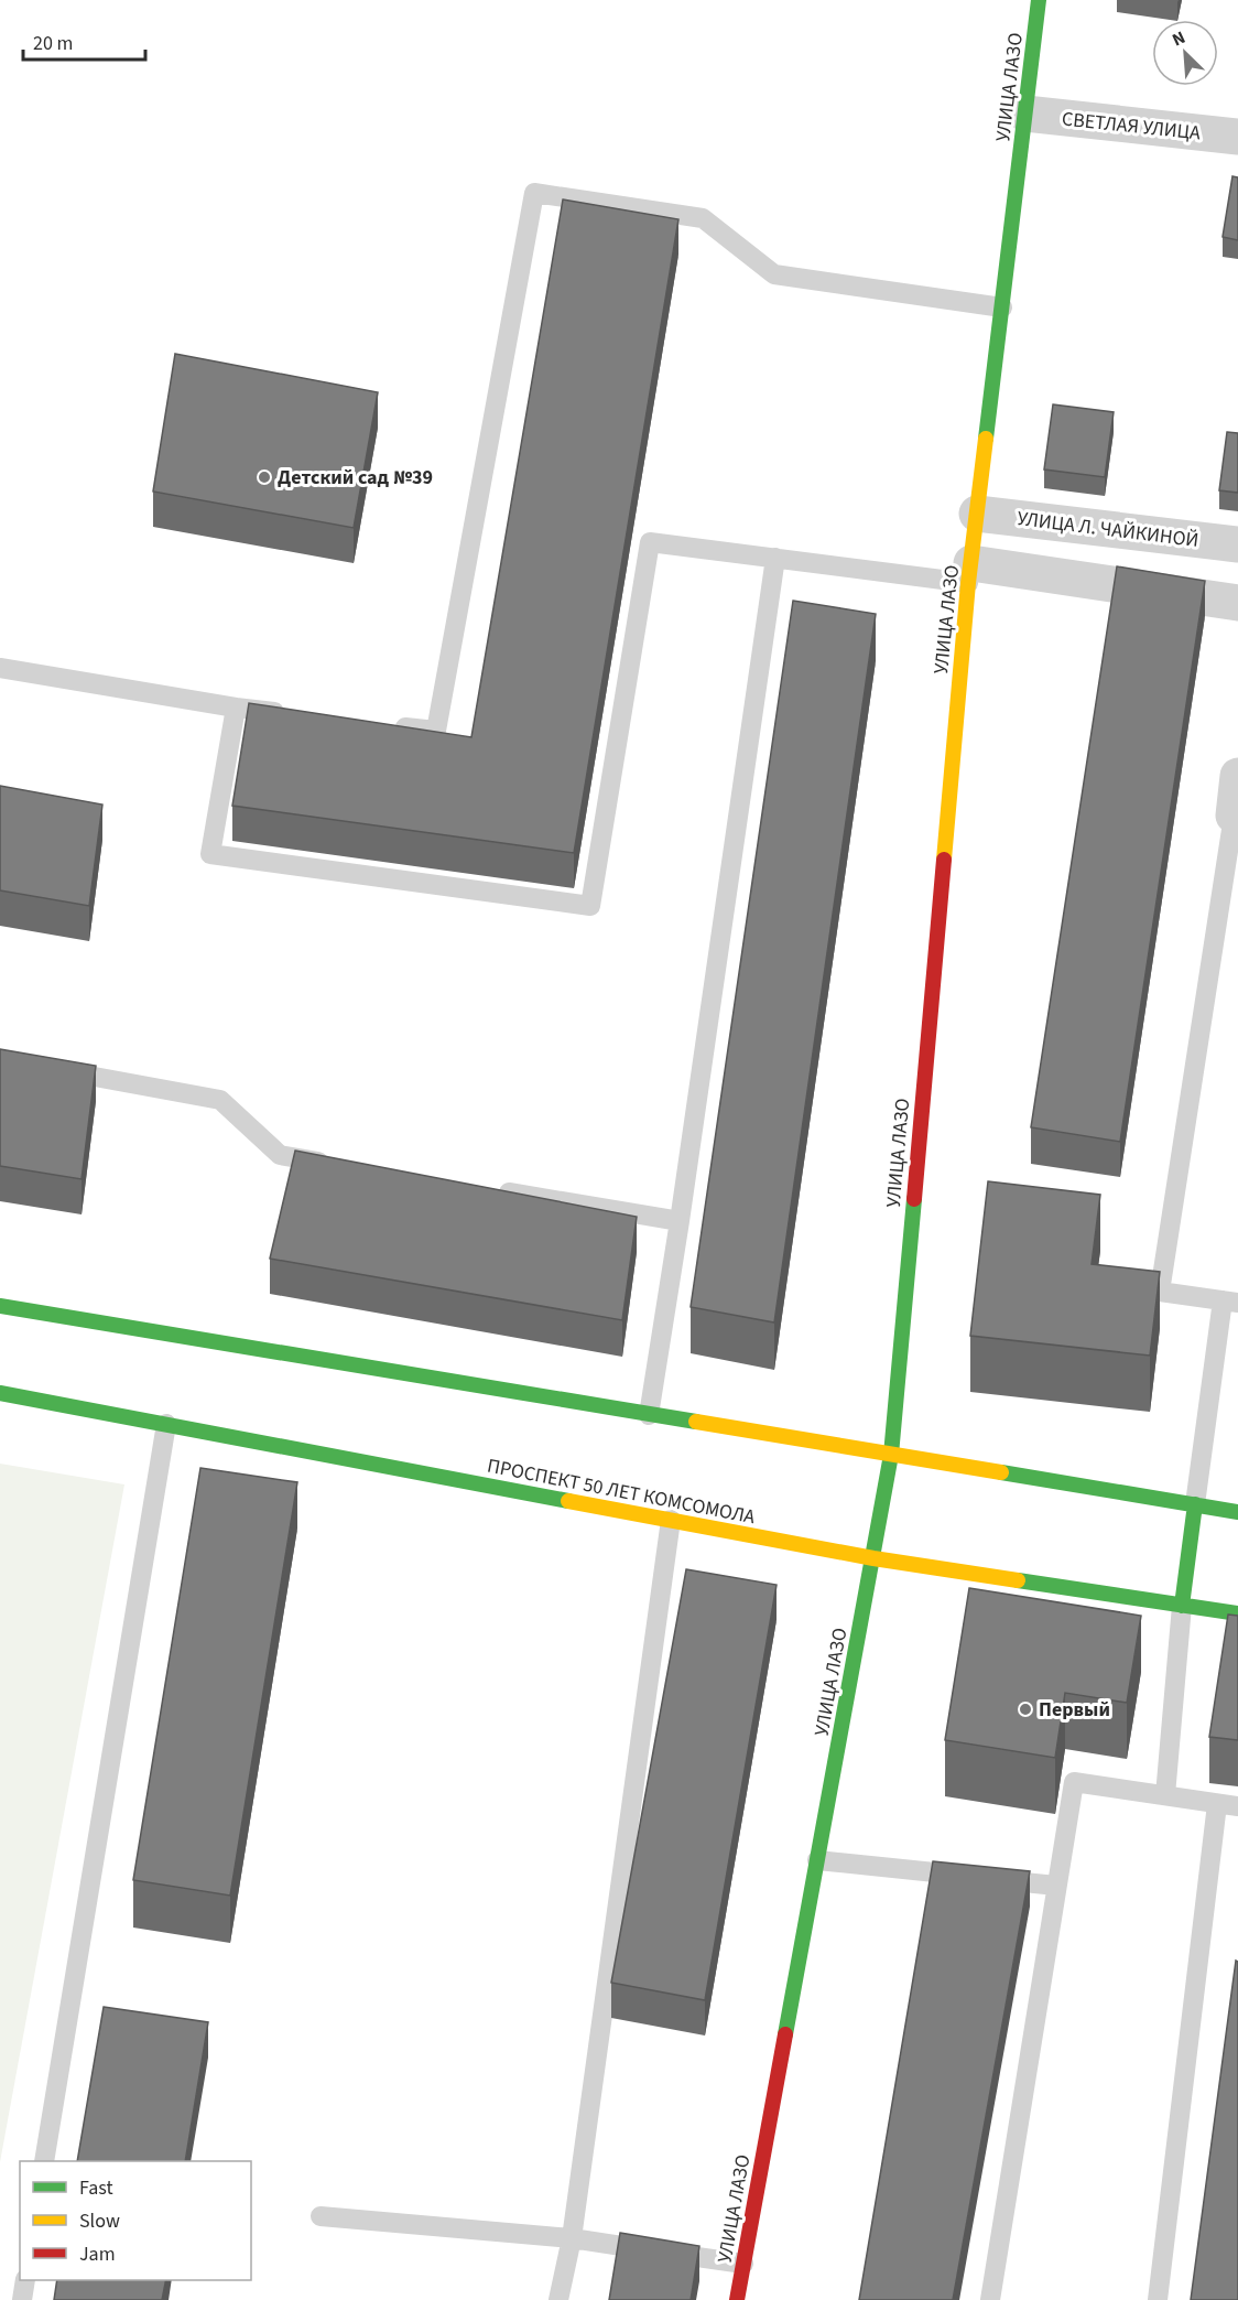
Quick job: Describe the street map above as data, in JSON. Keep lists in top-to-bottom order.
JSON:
{
  "streets": {
    "main road": ["УЛИЦА ЛАЗО", "ПРОСПЕКТ 50 ЛЕТ КОМСОМОЛА"],
    "street": ["СВЕТЛАЯ УЛИЦА", "УЛИЦА Л. ЧАЙКИНОЙ"]
  },
  "crossings": [
    ["УЛИЦА ЛАЗО", "СВЕТЛАЯ УЛИЦА"],
    ["УЛИЦА ЛАЗО", "УЛИЦА Л. ЧАЙКИНОЙ"],
    ["УЛИЦА ЛАЗО", "ПРОСПЕКТ 50 ЛЕТ КОМСОМОЛА"]
  ],
  "places": ["Детский сад №39", "Первый"],
  "legend": ["Fast", "Slow", "Jam"],
  "scale_bar": "20 m",
  "north": "top left"
}
